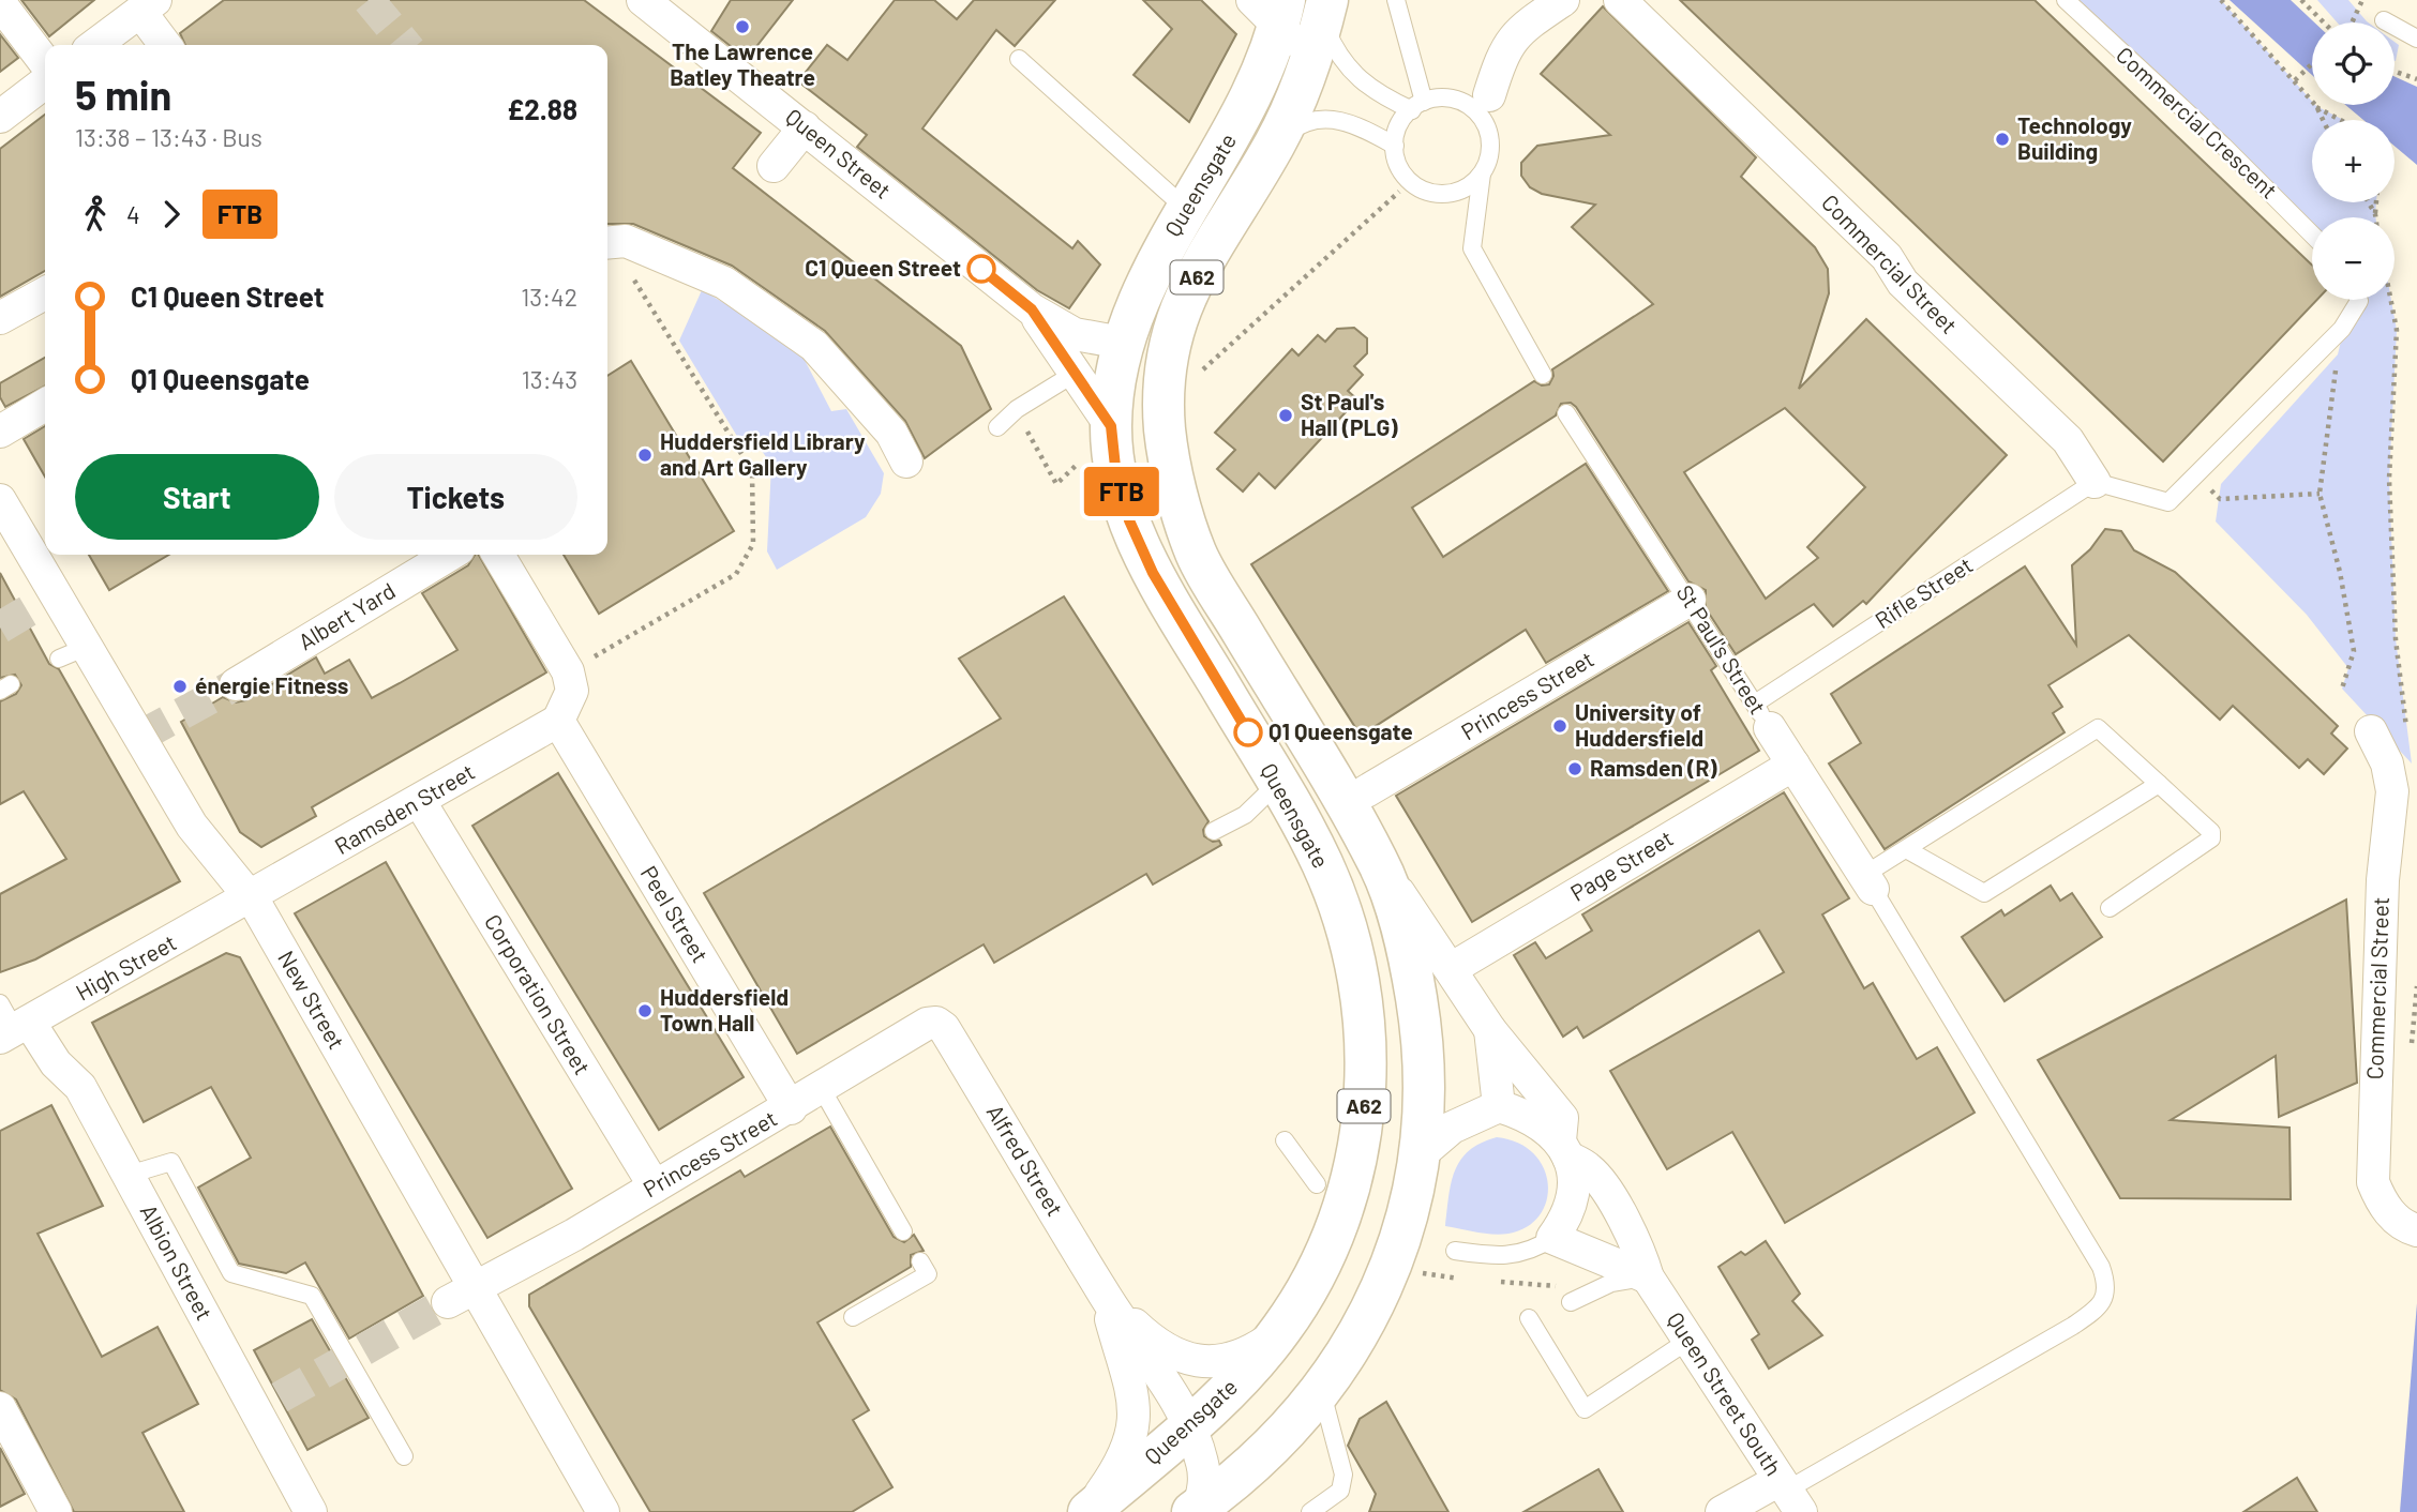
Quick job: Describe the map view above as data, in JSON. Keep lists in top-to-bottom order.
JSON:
{
  "streets": {
    "highway": ["Queensgate", "A62"],
    "street": [
      "Queen Street",
      "Commercial Street",
      "Albert Yard",
      "St Paul's Street",
      "Princess Street",
      "Ramsden Street",
      "Page Street",
      "Peel Street",
      "High Street",
      "Corporation Street",
      "New Street",
      "Alfred Street",
      "Albion Street",
      "Queen Street South"
    ],
    "lane": ["Commercial Crescent", "Rifle Street"]
  },
  "crossings": [
    ["Queen Street", "Queensgate"],
    ["Queensgate", "Alfred Street"],
    ["Commercial Street", "Rifle Street"],
    ["Rifle Street", "St Paul's Street"],
    ["St Paul's Street", "Princess Street"],
    ["St Paul's Street", "Page Street"],
    ["Princess Street", "Peel Street"],
    ["Princess Street", "Corporation Street"],
    ["Princess Street", "New Street"],
    ["Princess Street", "Alfred Street"],
    ["Ramsden Street", "Peel Street"],
    ["Ramsden Street", "High Street"],
    ["Ramsden Street", "Corporation Street"],
    ["Ramsden Street", "New Street"],
    ["High Street", "New Street"],
    ["High Street", "Albion Street"]
  ],
  "places": [
    "The Lawrence Batley Theatre",
    "Technology Building",
    "C1 Queen Street",
    "St Paul's Hall (PLG)",
    "Huddersfield Library and Art Gallery",
    "énergie Fitness",
    "University of Huddersfield",
    "Q1 Queensgate",
    "Ramsden (R)",
    "Huddersfield Town Hall"
  ],
  "lines": ["bus line FTB"],
  "page": {
    "on_map": "FTB",
    "map_buttons": ["+", "−"],
    "heading": ["5 min", "13:38 – 13:43 · Bus", "£2.88"],
    "legs": ["4", "FTB"],
    "list": [
      {
        "name": "C1 Queen Street",
        "value": "13:42"
      },
      {
        "name": "Q1 Queensgate",
        "value": "13:43"
      }
    ],
    "buttons": ["Start", "Tickets"]
  }
}
